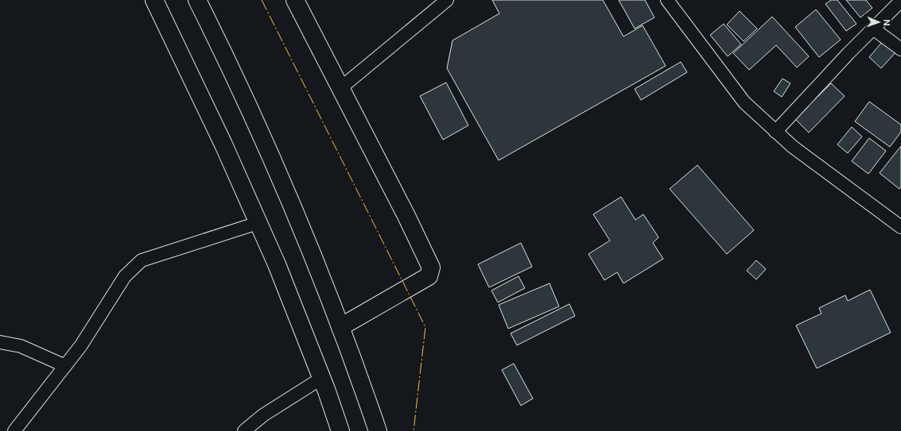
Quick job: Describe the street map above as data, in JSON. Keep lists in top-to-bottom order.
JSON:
{
  "north": "right"
}
